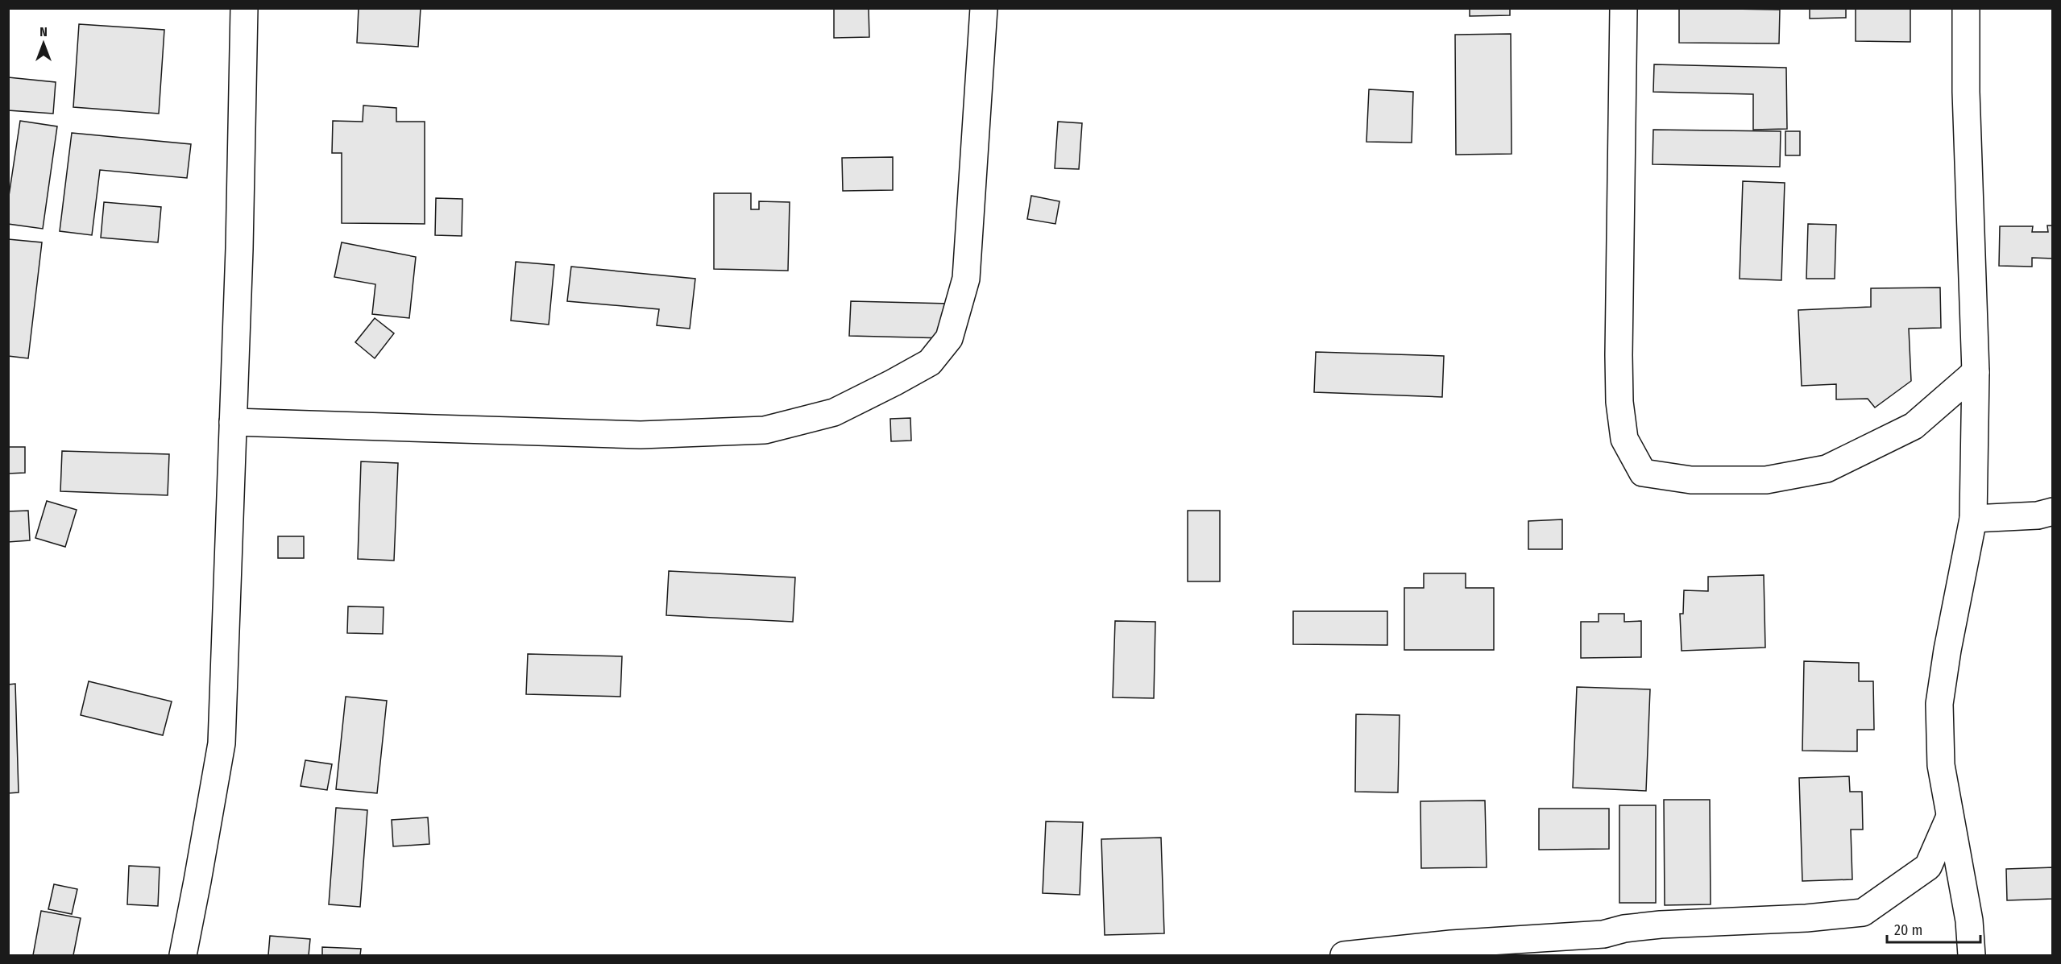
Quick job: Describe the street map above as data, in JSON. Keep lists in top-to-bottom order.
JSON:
{
  "scale_bar": "20 m",
  "north": "top"
}
